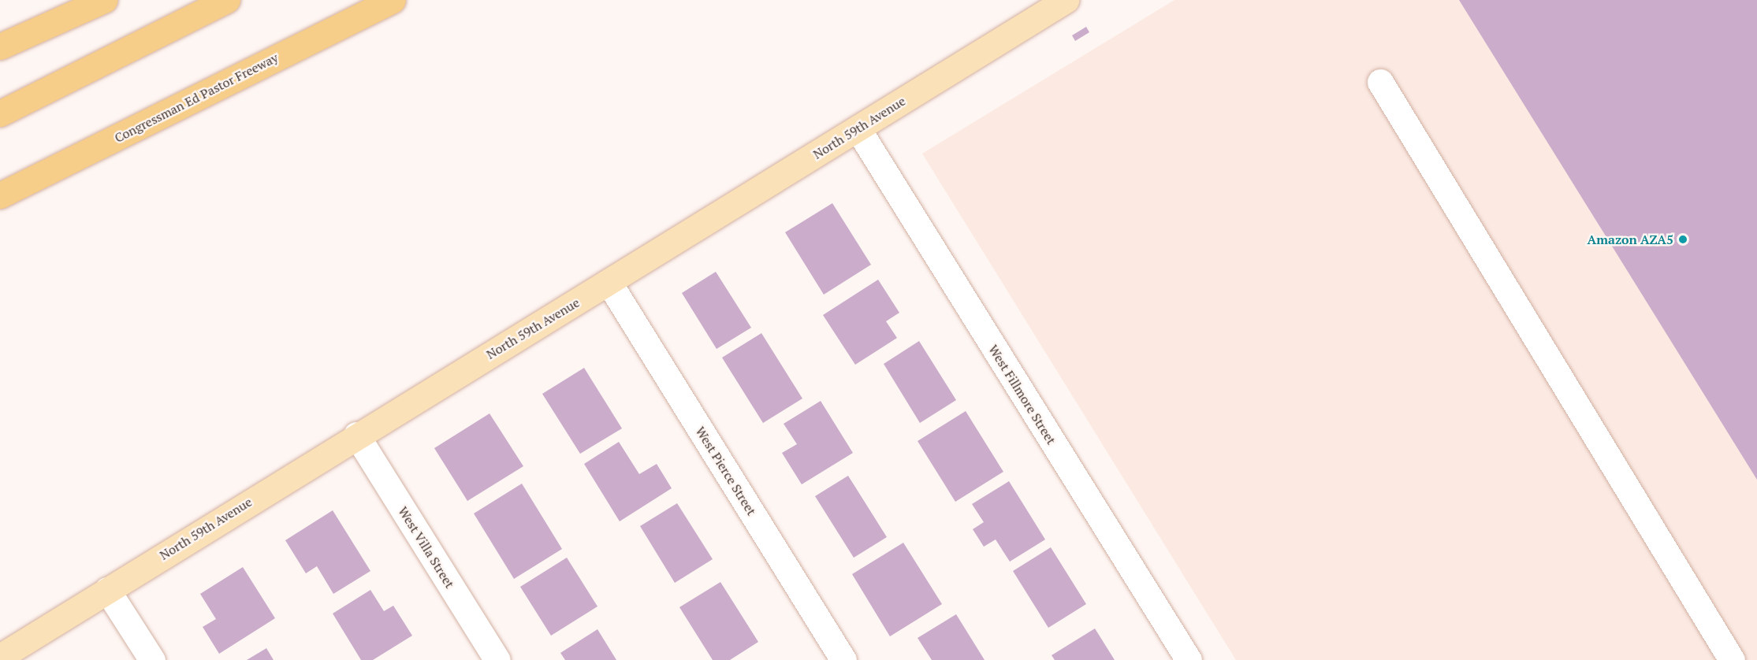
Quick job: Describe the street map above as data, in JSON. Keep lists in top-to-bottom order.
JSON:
{
  "streets": {
    "highway": ["Congressman Ed Pastor Freeway"],
    "main road": ["North 59th Avenue"],
    "street": ["West Fillmore Street", "West Pierce Street", "West Villa Street"]
  },
  "crossings": [
    ["North 59th Avenue", "West Fillmore Street"],
    ["North 59th Avenue", "West Pierce Street"],
    ["North 59th Avenue", "West Villa Street"]
  ],
  "places": ["Amazon AZA5"]
}
